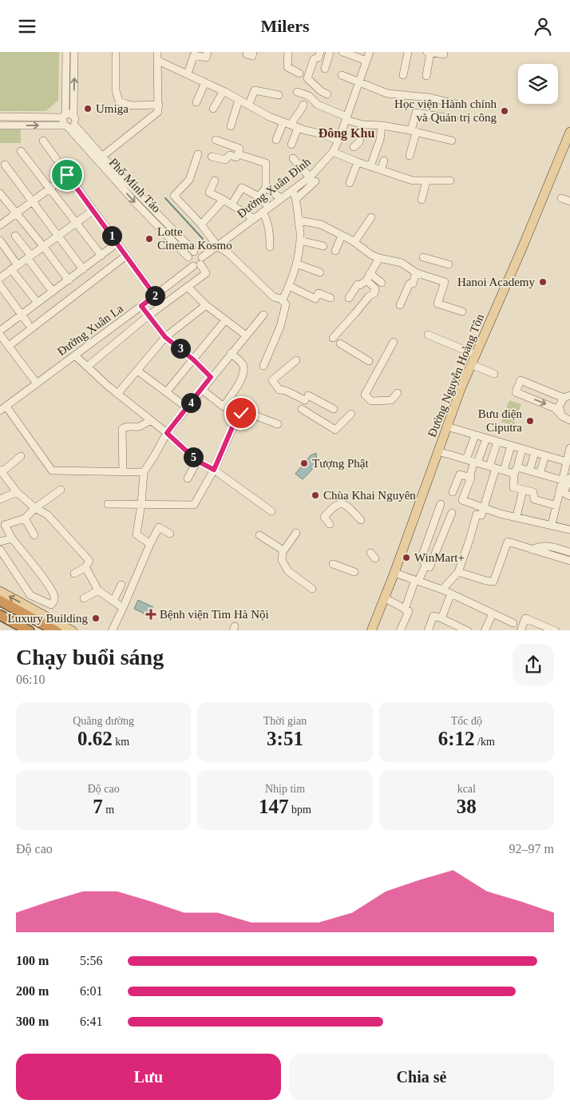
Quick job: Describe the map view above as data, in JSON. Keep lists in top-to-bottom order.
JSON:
{
  "streets": {
    "main road": ["Đường Nguyễn Hoàng Tôn"],
    "street": ["Phố Minh Tảo", "Đường Xuân Đỉnh", "Đường Xuân La"]
  },
  "crossings": [
    ["Đường Xuân Đỉnh", "Đường Xuân La"]
  ],
  "districts": ["Đông Khu"],
  "places": {
    "other": [
      "Umiga",
      "Học viện Hành chính và Quản trị công",
      "Lotte Cinema Kosmo",
      "Hanoi Academy",
      "Bưu điện Ciputra",
      "Tượng Phật",
      "Chùa Khai Nguyên",
      "WinMart+",
      "Luxury Building"
    ],
    "health": ["Bệnh viện Tim Hà Nội"]
  },
  "page": {
    "header": "Milers",
    "pins": [
      "1",
      "2",
      "3",
      "4",
      "5"
    ],
    "heading": ["Chạy buổi sáng", "06:10"],
    "stats": [
      ["Quãng đường", "0.62 km"],
      ["Thời gian", "3:51"],
      ["Tốc độ", "6:12 /km"],
      ["Độ cao", "7 m"],
      ["Nhịp tim", "147 bpm"],
      ["kcal", "38"]
    ],
    "chart": ["Độ cao", "92–97 m"],
    "list": [
      {
        "name": "100 m",
        "note": "5:56"
      },
      {
        "name": "200 m",
        "note": "6:01"
      },
      {
        "name": "300 m",
        "note": "6:41"
      }
    ],
    "buttons": ["Lưu", "Chia sẻ"]
  }
}
